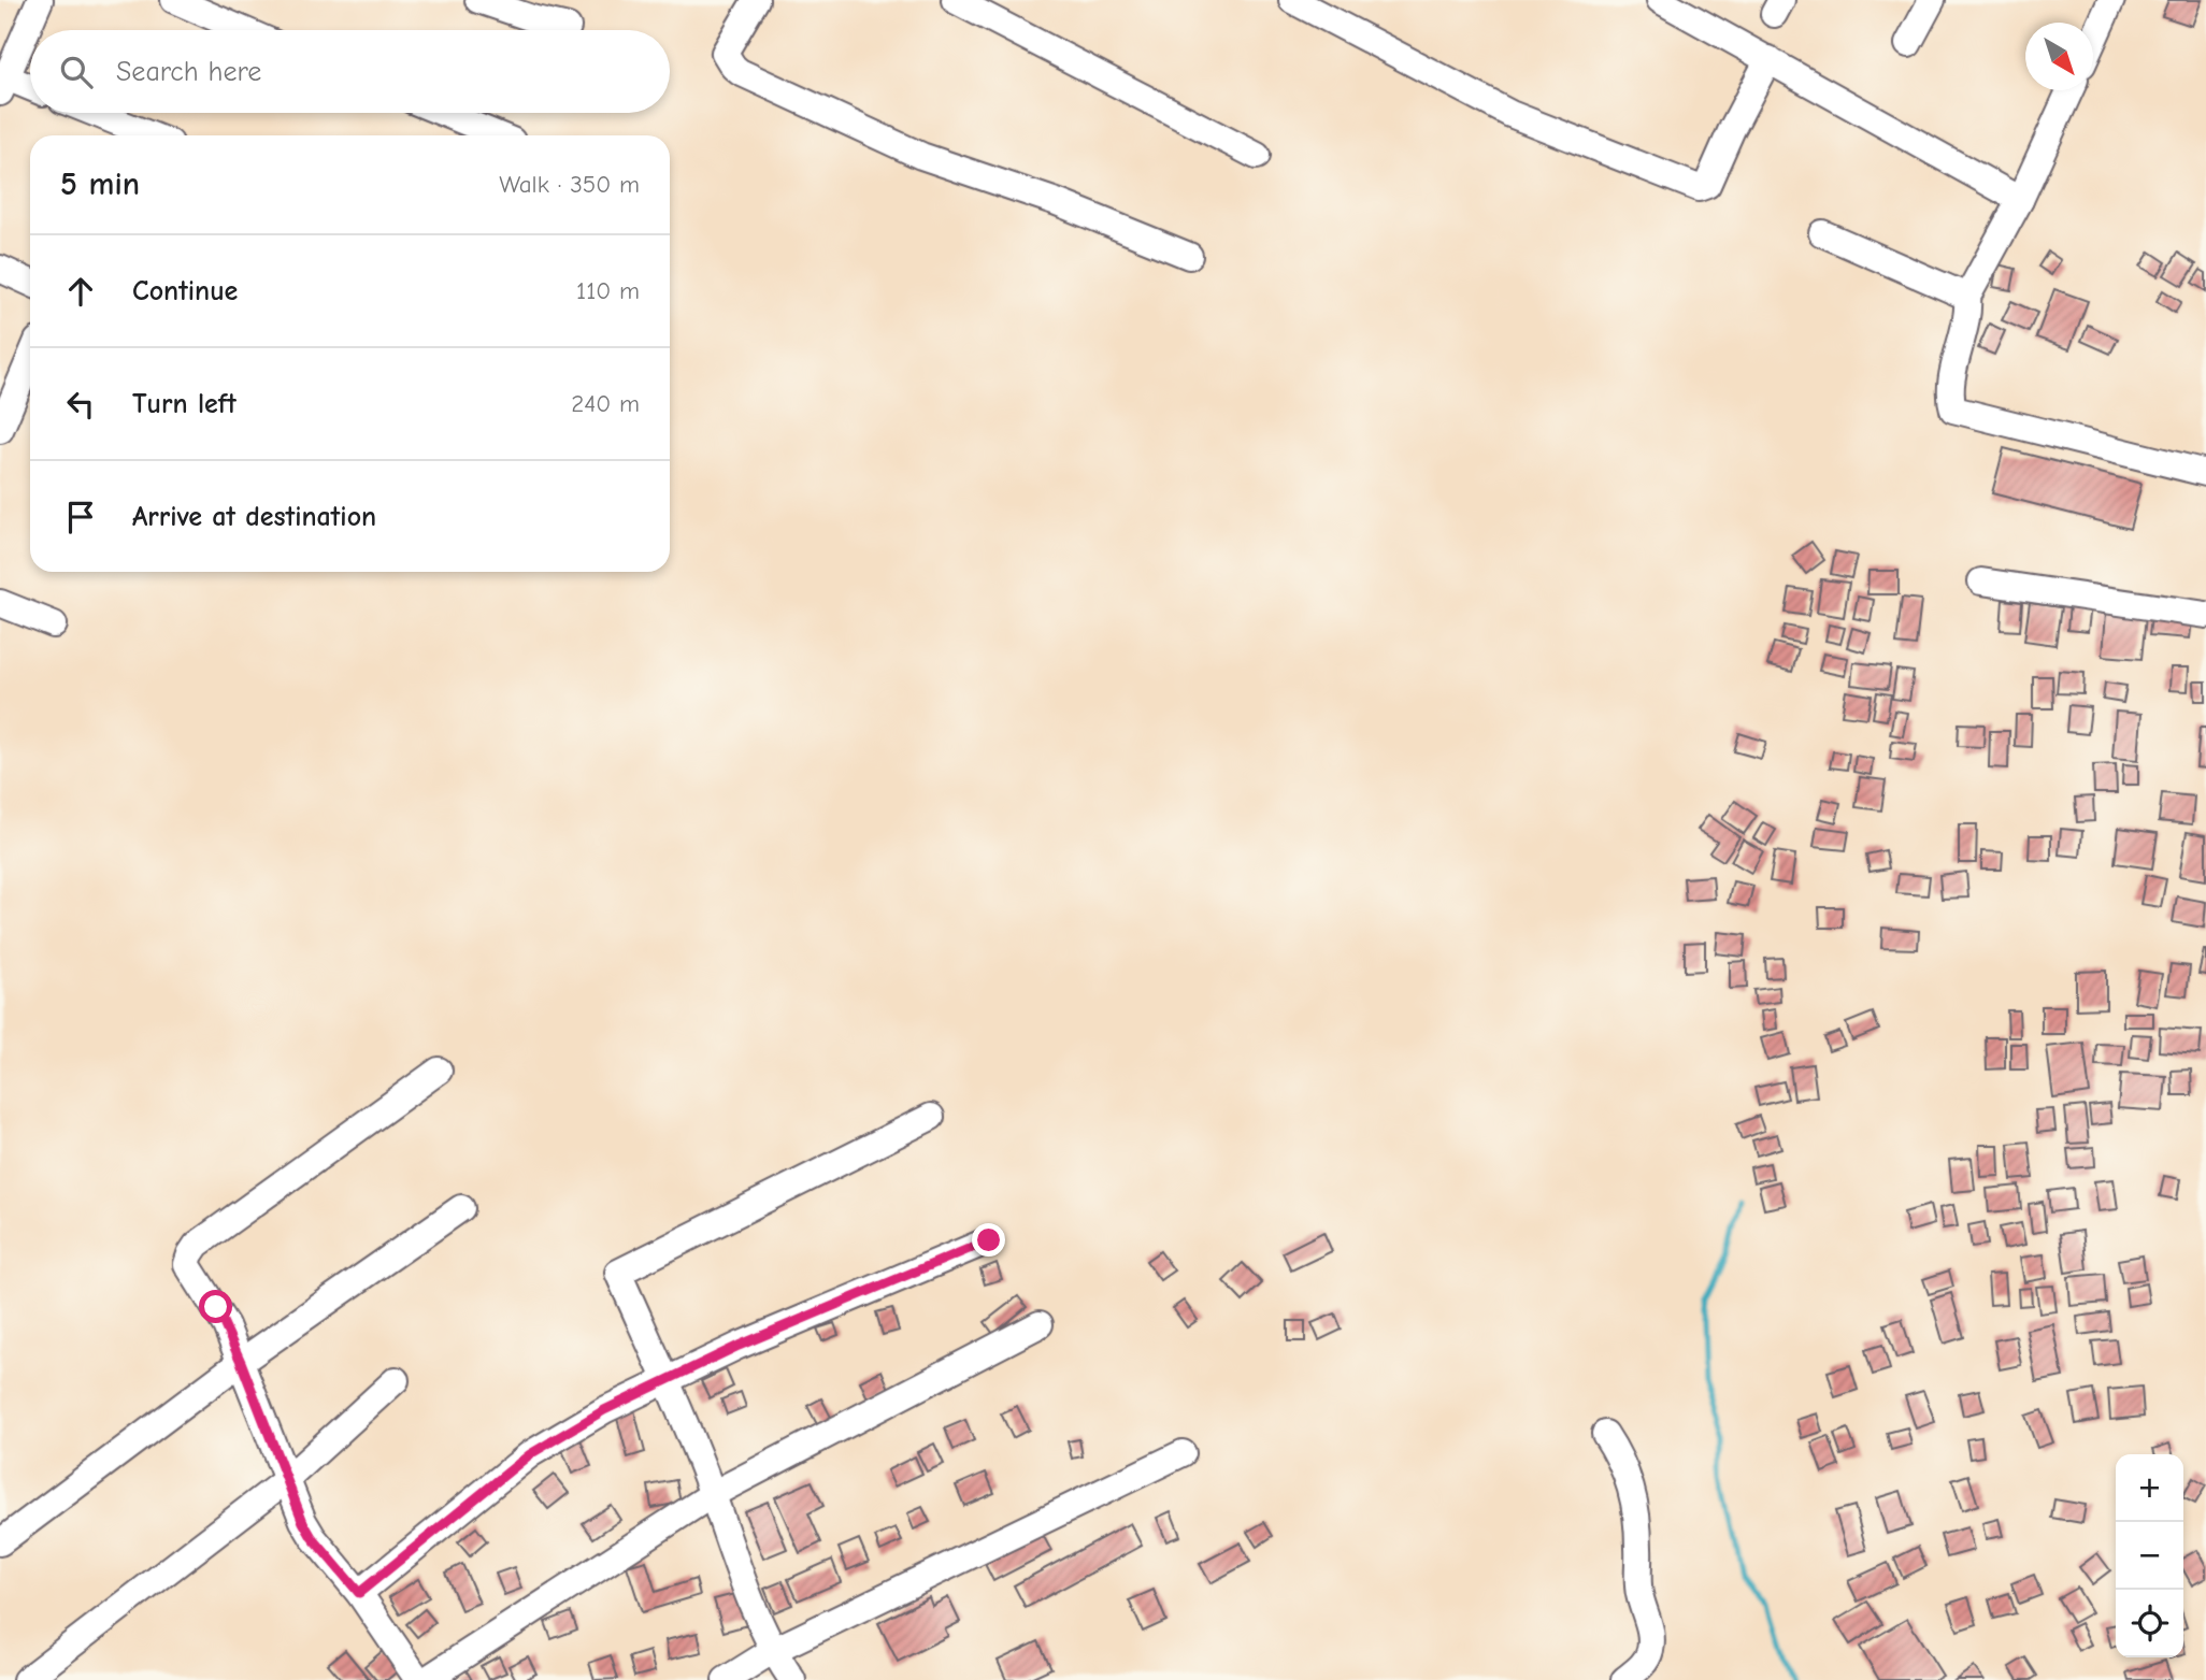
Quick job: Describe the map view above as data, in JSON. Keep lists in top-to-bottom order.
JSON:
{
  "north": "bottom right",
  "page": {
    "search": "Search here",
    "heading": ["5 min", "Walk · 350 m"],
    "list": [
      ["Continue", "110 m"],
      ["Turn left", "240 m"],
      "Arrive at destination"
    ],
    "map_buttons": ["+", "−"]
  }
}
